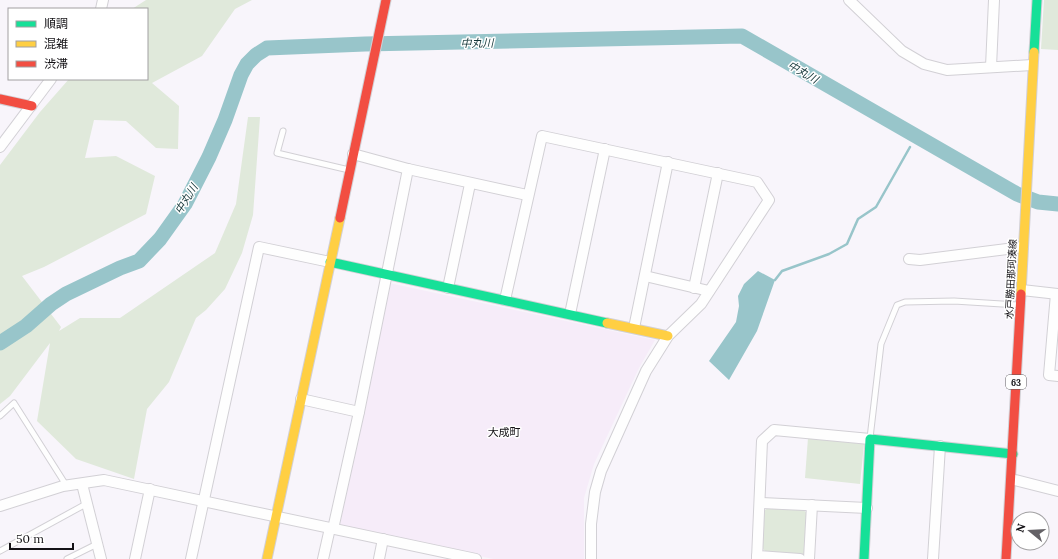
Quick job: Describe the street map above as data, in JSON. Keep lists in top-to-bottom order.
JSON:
{
  "streets": {
    "street": ["水戸勝田那珂湊線", "63"]
  },
  "districts": ["大成町"],
  "water": ["中丸川"],
  "legend": ["順調", "混雑", "渋滞"],
  "scale_bar": "50 m",
  "north": "left"
}
